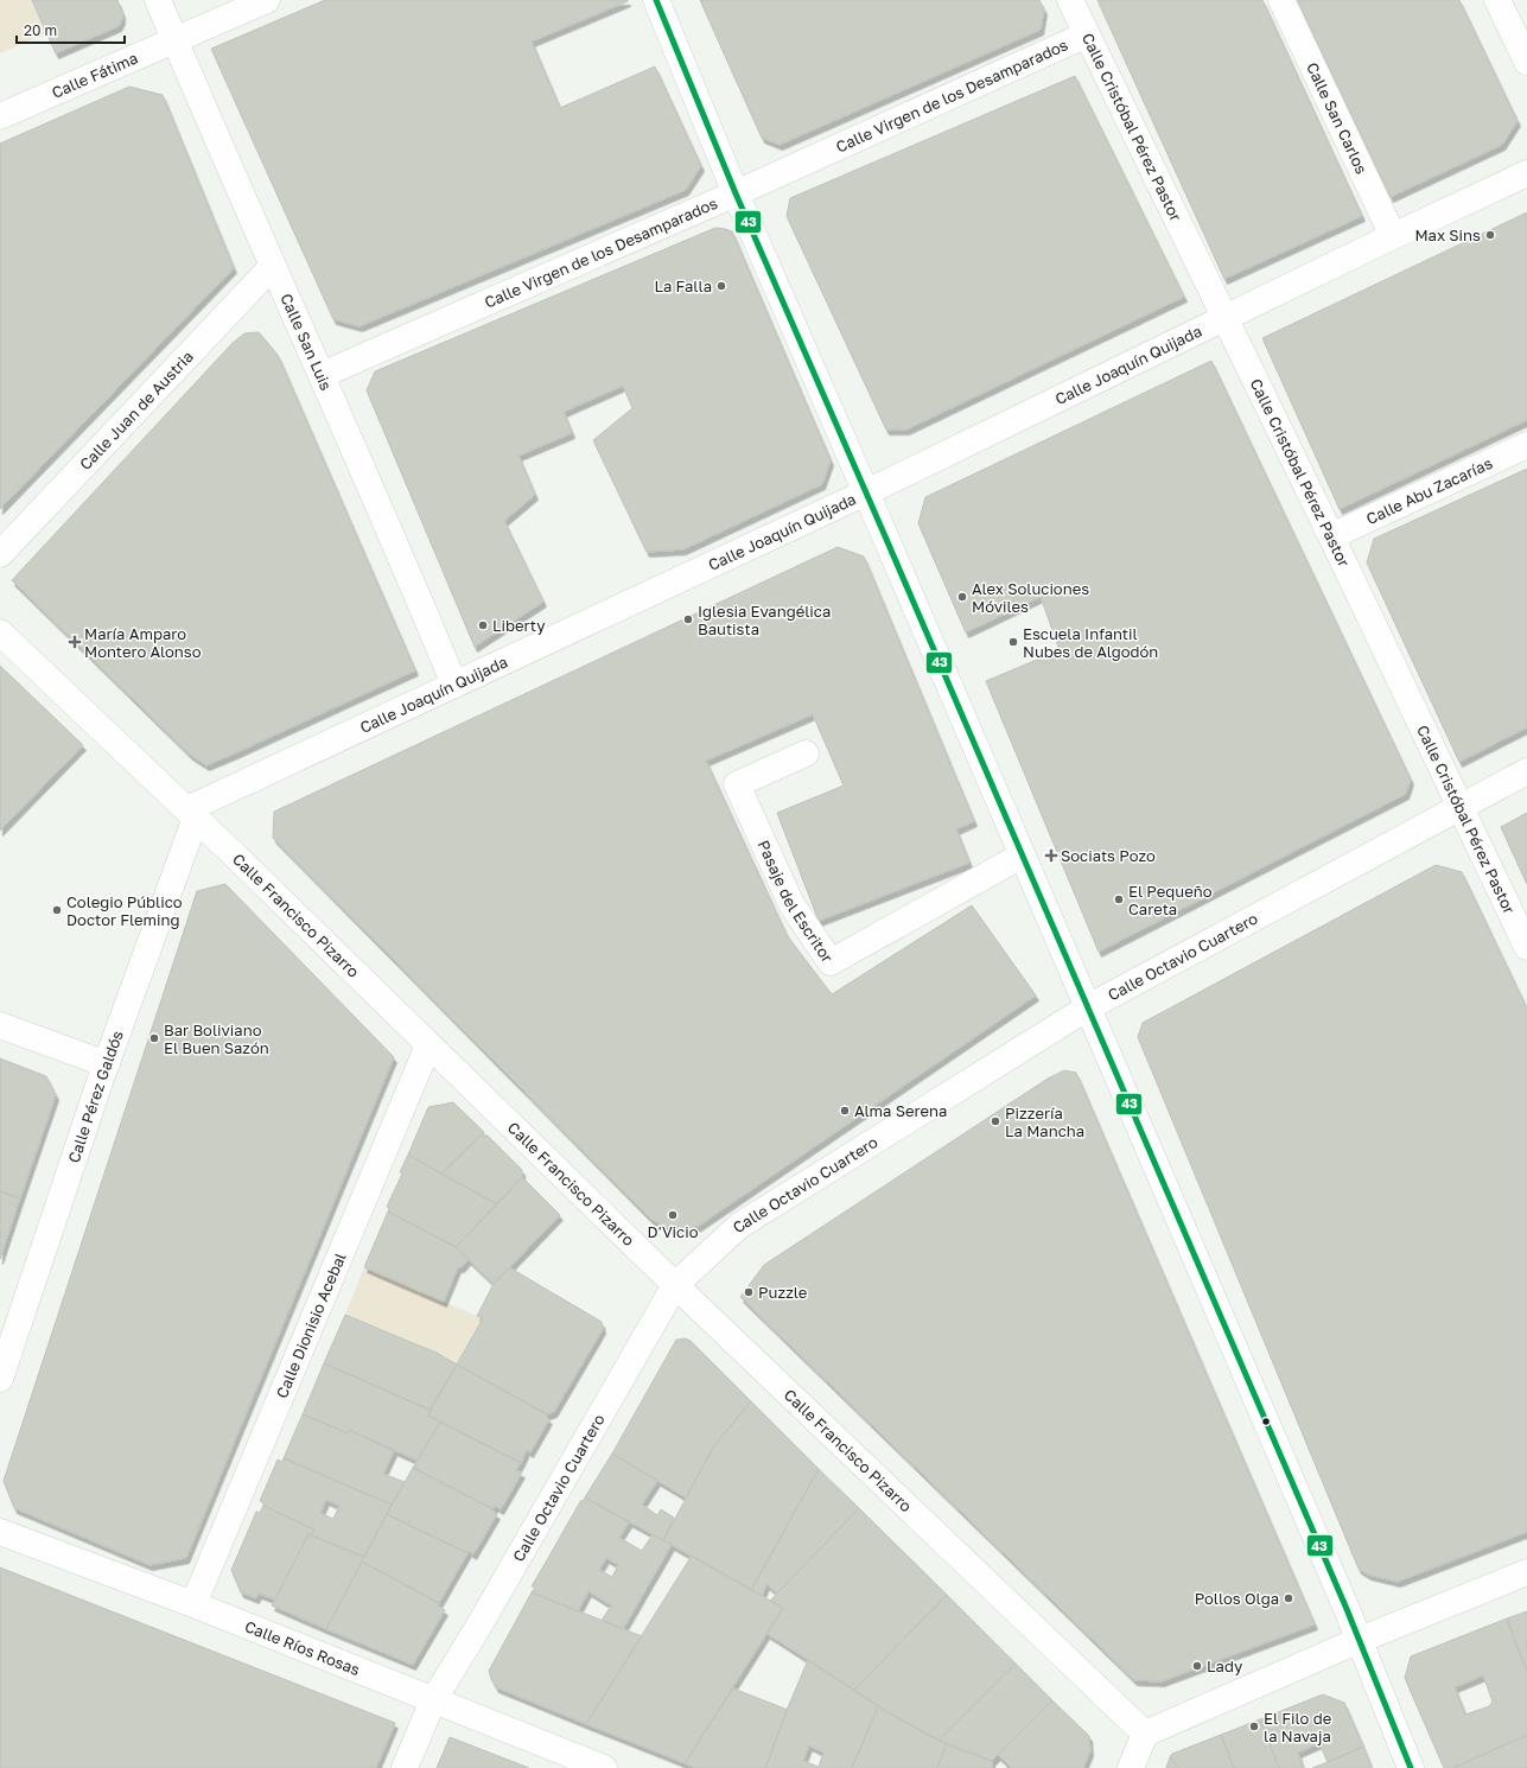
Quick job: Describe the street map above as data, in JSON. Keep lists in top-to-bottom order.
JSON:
{
  "streets": {
    "street": [
      "Calle Fátima",
      "Calle Virgen de los Desamparados",
      "Calle San Carlos",
      "Calle Cristóbal Pérez Pastor",
      "Calle San Luis",
      "Calle Joaquín Quijada",
      "Calle Juan de Austria",
      "Calle Abu Zacarías",
      "Pasaje del Escritor",
      "Calle Francisco Pizarro",
      "Calle Octavio Cuartero",
      "Calle Pérez Galdós",
      "Calle Dionisio Acebal",
      "Calle Ríos Rosas"
    ]
  },
  "crossings": [
    ["Calle Fátima", "Calle San Luis"],
    ["Calle Virgen de los Desamparados", "Calle Cristóbal Pérez Pastor"],
    ["Calle Virgen de los Desamparados", "Calle San Luis"],
    ["Calle San Carlos", "Calle Joaquín Quijada"],
    ["Calle Cristóbal Pérez Pastor", "Calle Joaquín Quijada"],
    ["Calle Cristóbal Pérez Pastor", "Calle Abu Zacarías"],
    ["Calle Cristóbal Pérez Pastor", "Calle Octavio Cuartero"],
    ["Calle San Luis", "Calle Joaquín Quijada"],
    ["Calle San Luis", "Calle Juan de Austria"],
    ["Calle Joaquín Quijada", "Calle Francisco Pizarro"],
    ["Calle Joaquín Quijada", "Calle Pérez Galdós"],
    ["Calle Francisco Pizarro", "Calle Octavio Cuartero"],
    ["Calle Francisco Pizarro", "Calle Pérez Galdós"],
    ["Calle Francisco Pizarro", "Calle Dionisio Acebal"],
    ["Calle Octavio Cuartero", "Calle Ríos Rosas"],
    ["Calle Dionisio Acebal", "Calle Ríos Rosas"]
  ],
  "places": {
    "other": [
      "Max Sins",
      "La Falla",
      "Alex Soluciones Móviles",
      "Iglesia Evangélica Bautista",
      "Liberty",
      "Escuela Infantil Nubes de Algodón",
      "El Pequeño Careta",
      "Colegio Público Doctor Fleming",
      "Bar Boliviano El Buen Sazón",
      "Alma Serena",
      "Pizzería La Mancha",
      "D'Vicio",
      "Puzzle",
      "Pollos Olga",
      "Lady",
      "El Filo de la Navaja"
    ],
    "health": ["María Amparo Montero Alonso", "Sociats Pozo"]
  },
  "lines": ["transit line 43"],
  "scale_bar": "20 m"
}
